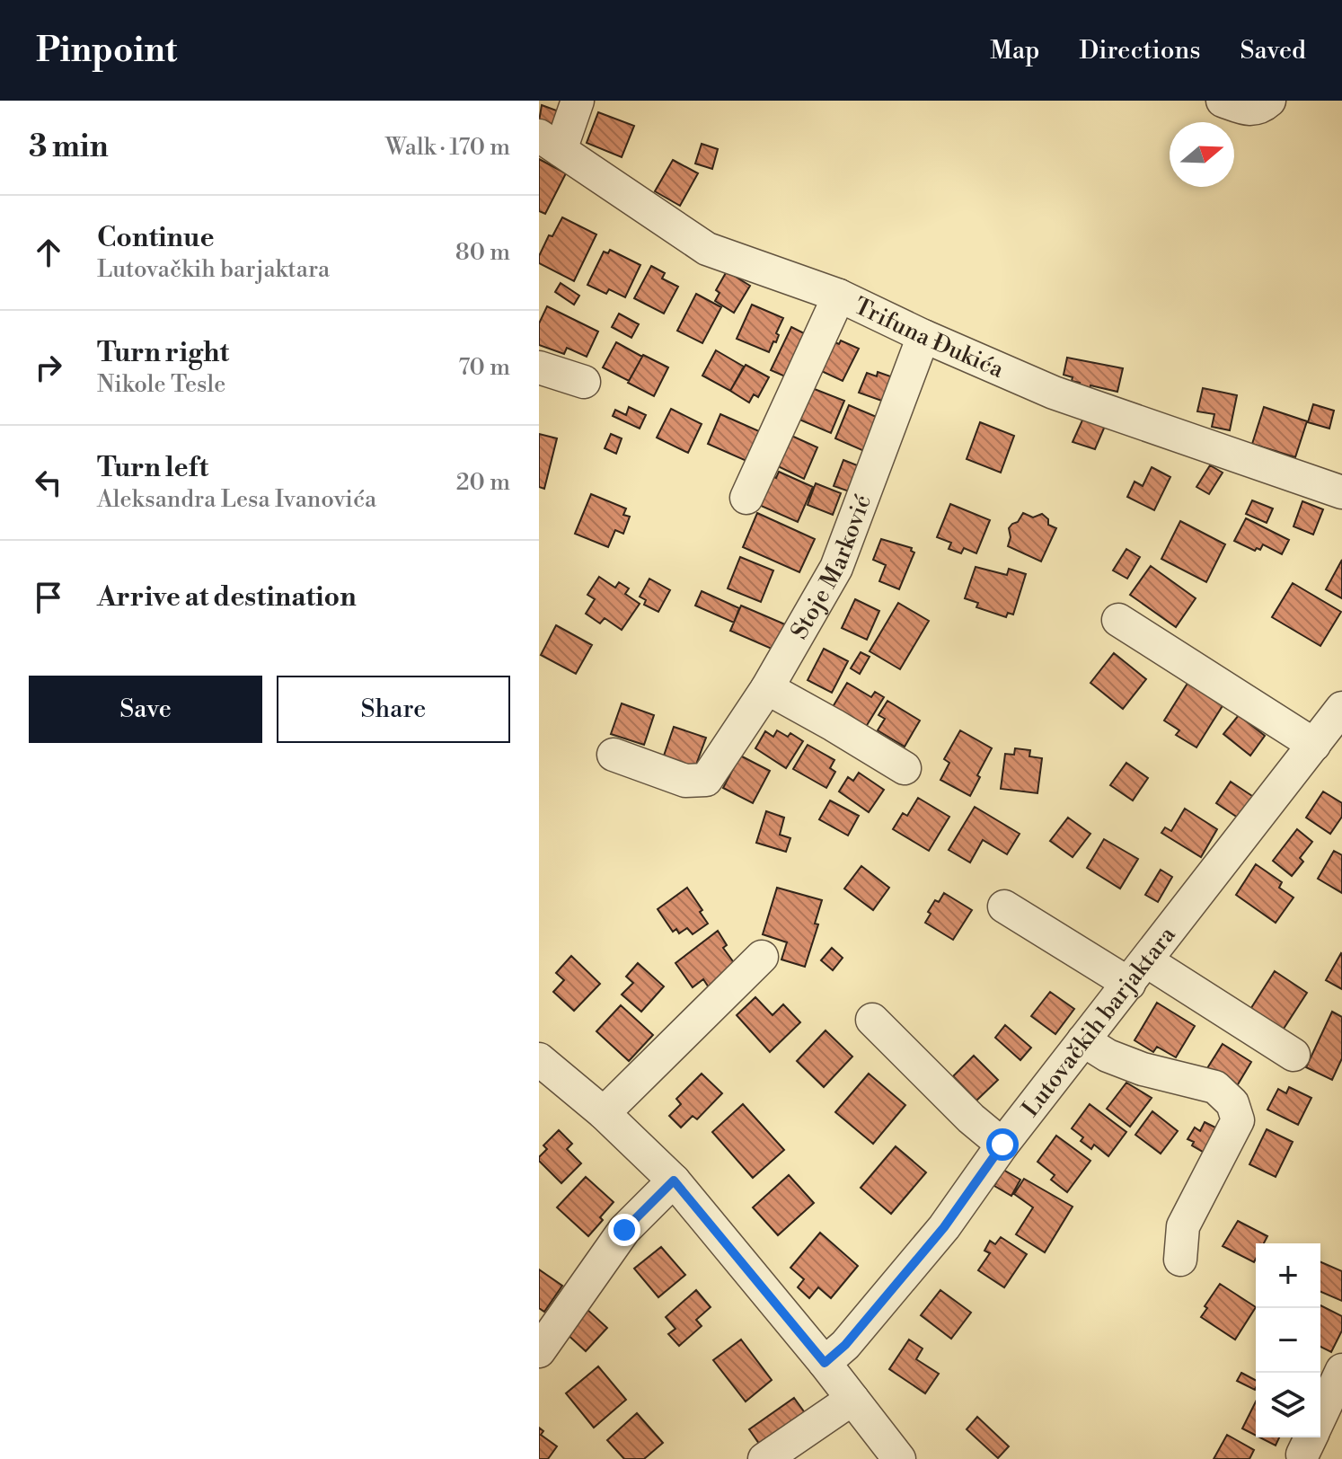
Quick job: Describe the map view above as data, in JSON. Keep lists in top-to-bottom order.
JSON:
{
  "streets": {
    "street": ["Trifuna Đukića", "Stoje Marković", "Lutovačkih barjaktara"]
  },
  "crossings": [
    ["Trifuna Đukića", "Stoje Marković"]
  ],
  "north": "right",
  "page": {
    "header": "Pinpoint",
    "nav": ["Map", "Directions", "Saved"],
    "heading": ["3 min", "Walk · 170 m"],
    "list": [
      ["Continue", "Lutovačkih barjaktara", "80 m"],
      ["Turn right", "Nikole Tesle", "70 m"],
      ["Turn left", "Aleksandra Lesa Ivanovića", "20 m"],
      "Arrive at destination"
    ],
    "buttons": ["Save", "Share"],
    "map_buttons": ["+", "−"]
  }
}
